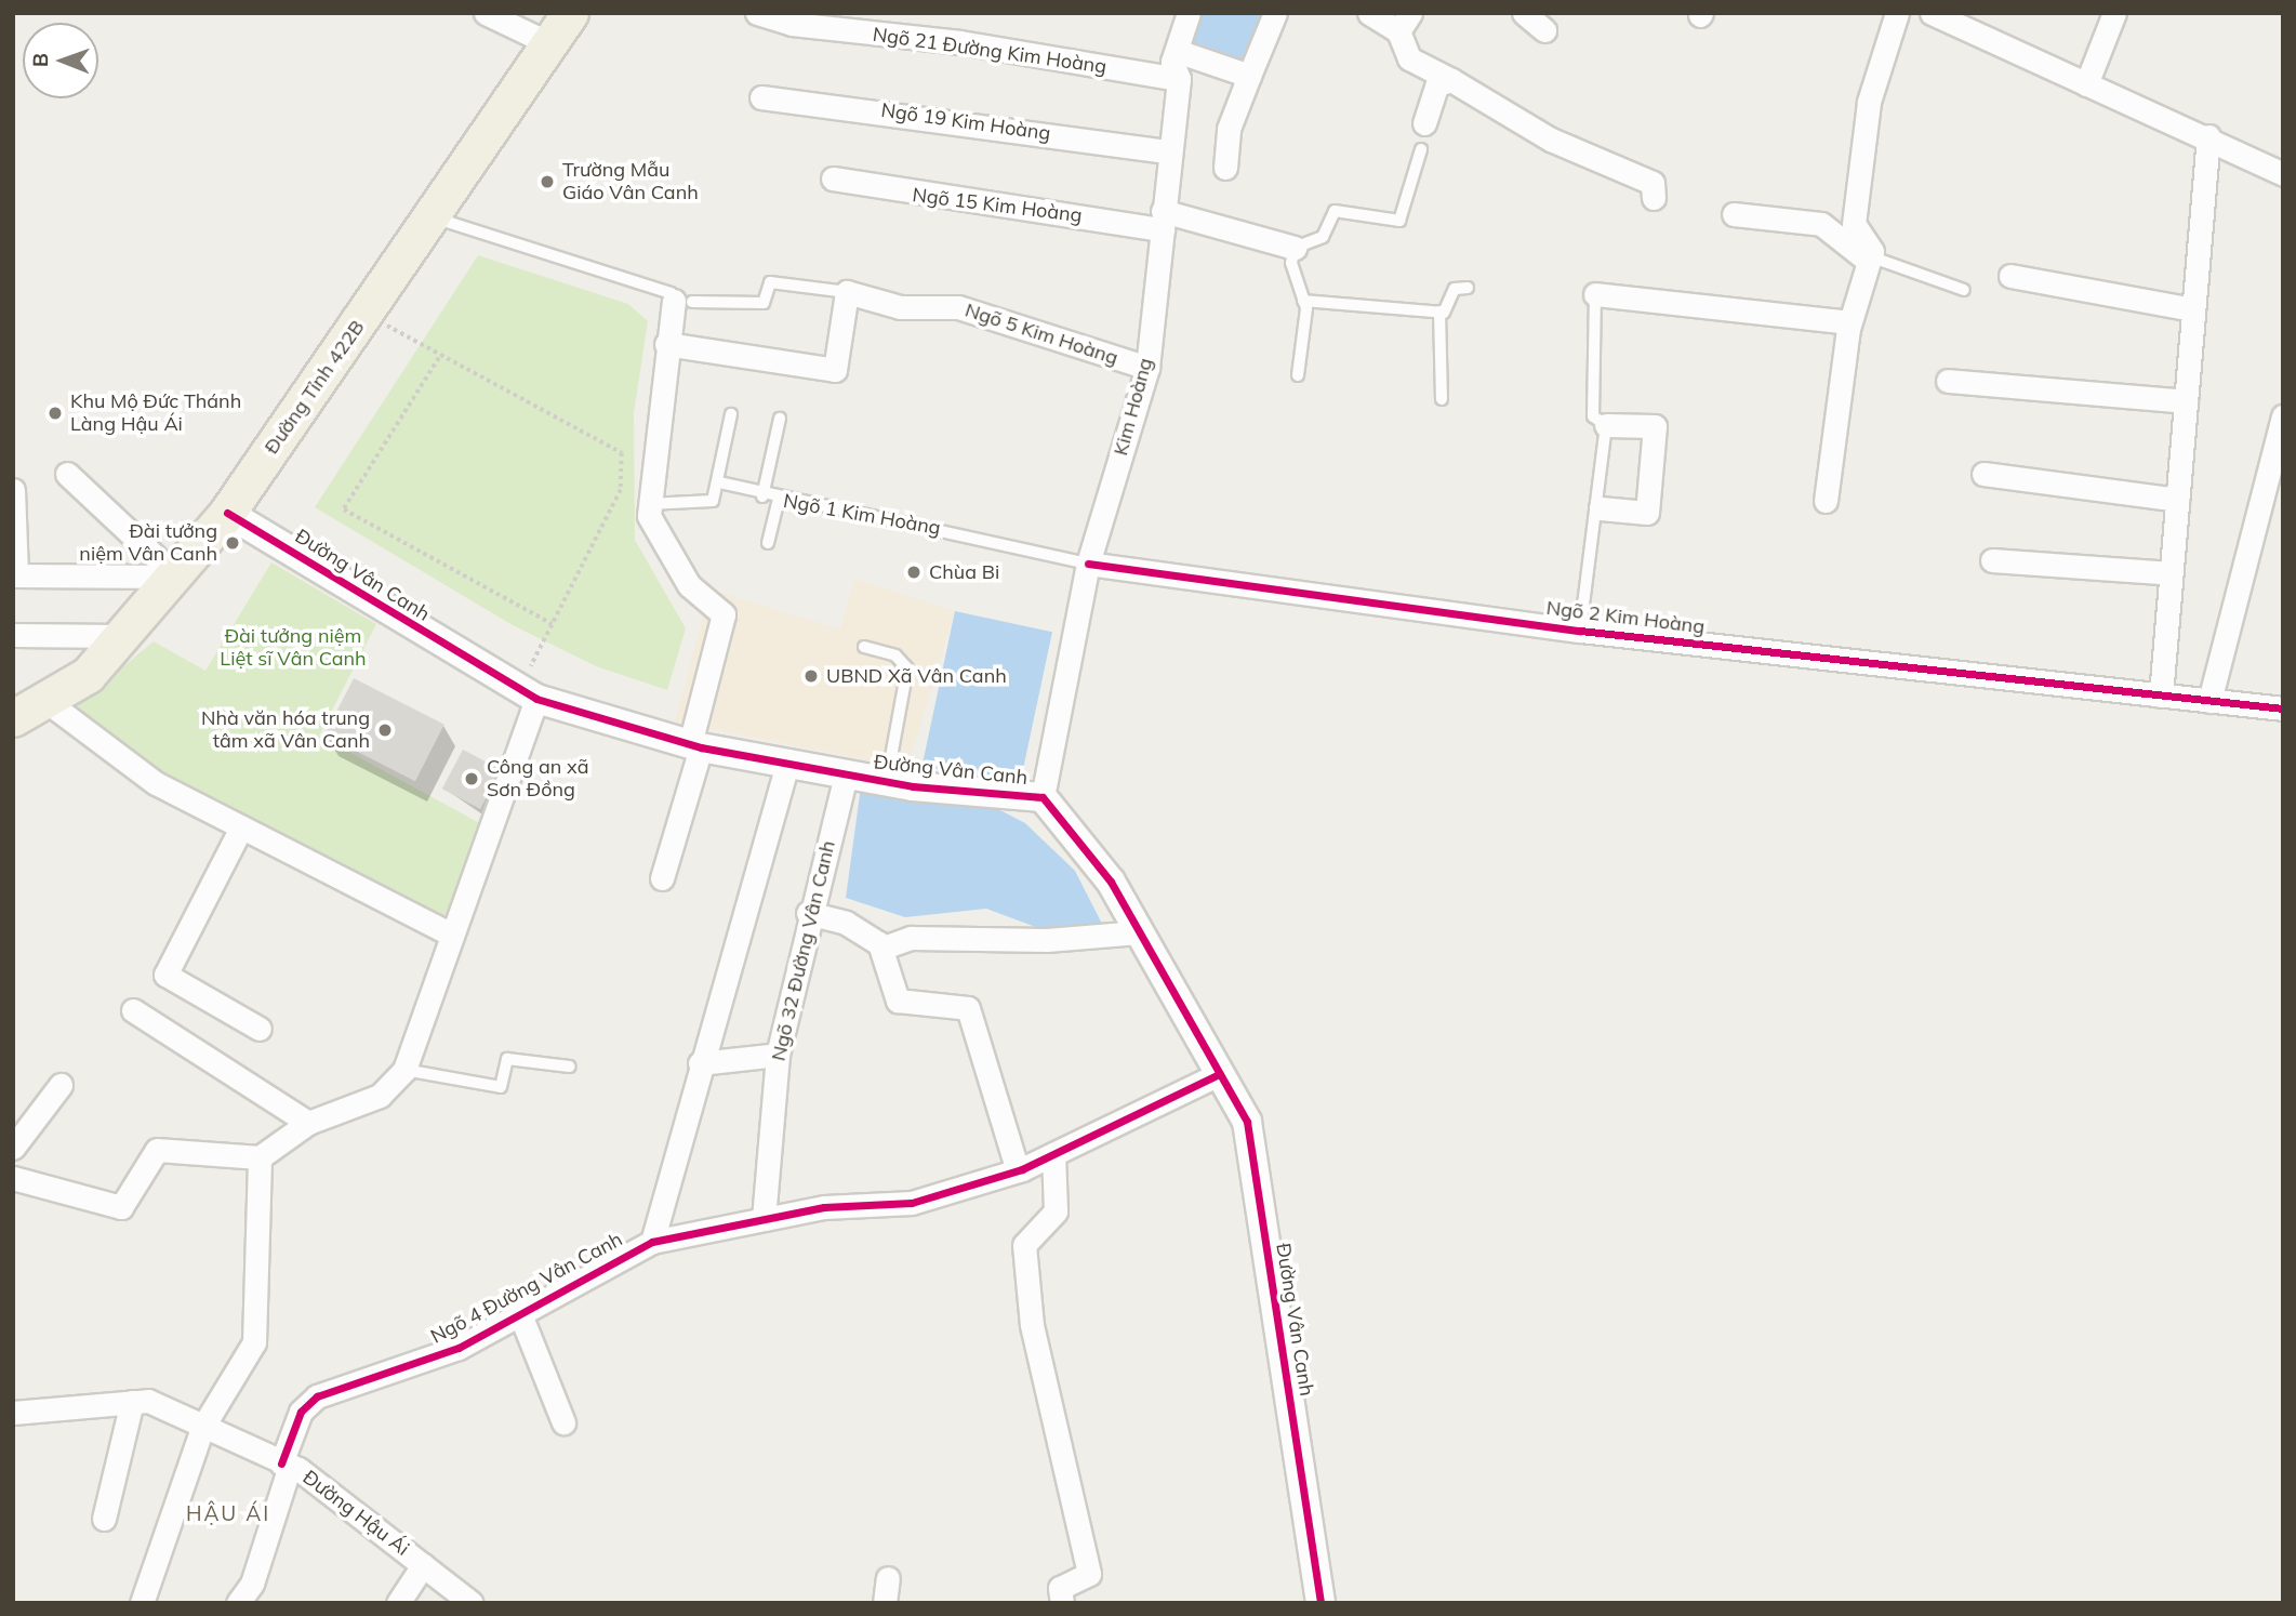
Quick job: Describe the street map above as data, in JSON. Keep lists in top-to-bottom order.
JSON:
{
  "streets": {
    "main road": ["Đường Tỉnh 422B"],
    "street": [
      "Ngõ 21 Đường Kim Hoàng",
      "Ngõ 19 Kim Hoàng",
      "Ngõ 15 Kim Hoàng",
      "Ngõ 5 Kim Hoàng",
      "Kim Hoàng",
      "Đường Vân Canh",
      "Ngõ 2 Kim Hoàng",
      "Ngõ 32 Đường Vân Canh",
      "Ngõ 4 Đường Vân Canh",
      "Đường Hậu Ái"
    ],
    "lane": ["Ngõ 1 Kim Hoàng"]
  },
  "crossings": [
    ["Ngõ 21 Đường Kim Hoàng", "Kim Hoàng"],
    ["Ngõ 19 Kim Hoàng", "Kim Hoàng"],
    ["Ngõ 15 Kim Hoàng", "Kim Hoàng"],
    ["Ngõ 5 Kim Hoàng", "Kim Hoàng"],
    ["Đường Tỉnh 422B", "Đường Vân Canh"],
    ["Kim Hoàng", "Ngõ 1 Kim Hoàng"],
    ["Kim Hoàng", "Đường Vân Canh"],
    ["Kim Hoàng", "Ngõ 2 Kim Hoàng"],
    ["Ngõ 1 Kim Hoàng", "Ngõ 2 Kim Hoàng"],
    ["Đường Vân Canh", "Ngõ 32 Đường Vân Canh"],
    ["Đường Vân Canh", "Ngõ 4 Đường Vân Canh"],
    ["Ngõ 32 Đường Vân Canh", "Ngõ 4 Đường Vân Canh"],
    ["Ngõ 4 Đường Vân Canh", "Đường Hậu Ái"]
  ],
  "districts": ["HẬU ÁI"],
  "parks": ["Đài tưởng niệm Liệt sĩ Vân Canh"],
  "places": [
    "Trường Mẫu Giáo Vân Canh",
    "Khu Mộ Đức Thánh Làng Hậu Ái",
    "Đài tưởng niệm Vân Canh",
    "Chùa Bi",
    "UBND Xã Vân Canh",
    "Nhà văn hóa trung tâm xã Vân Canh",
    "Công an xã Sơn Đồng"
  ],
  "north": "left"
}
